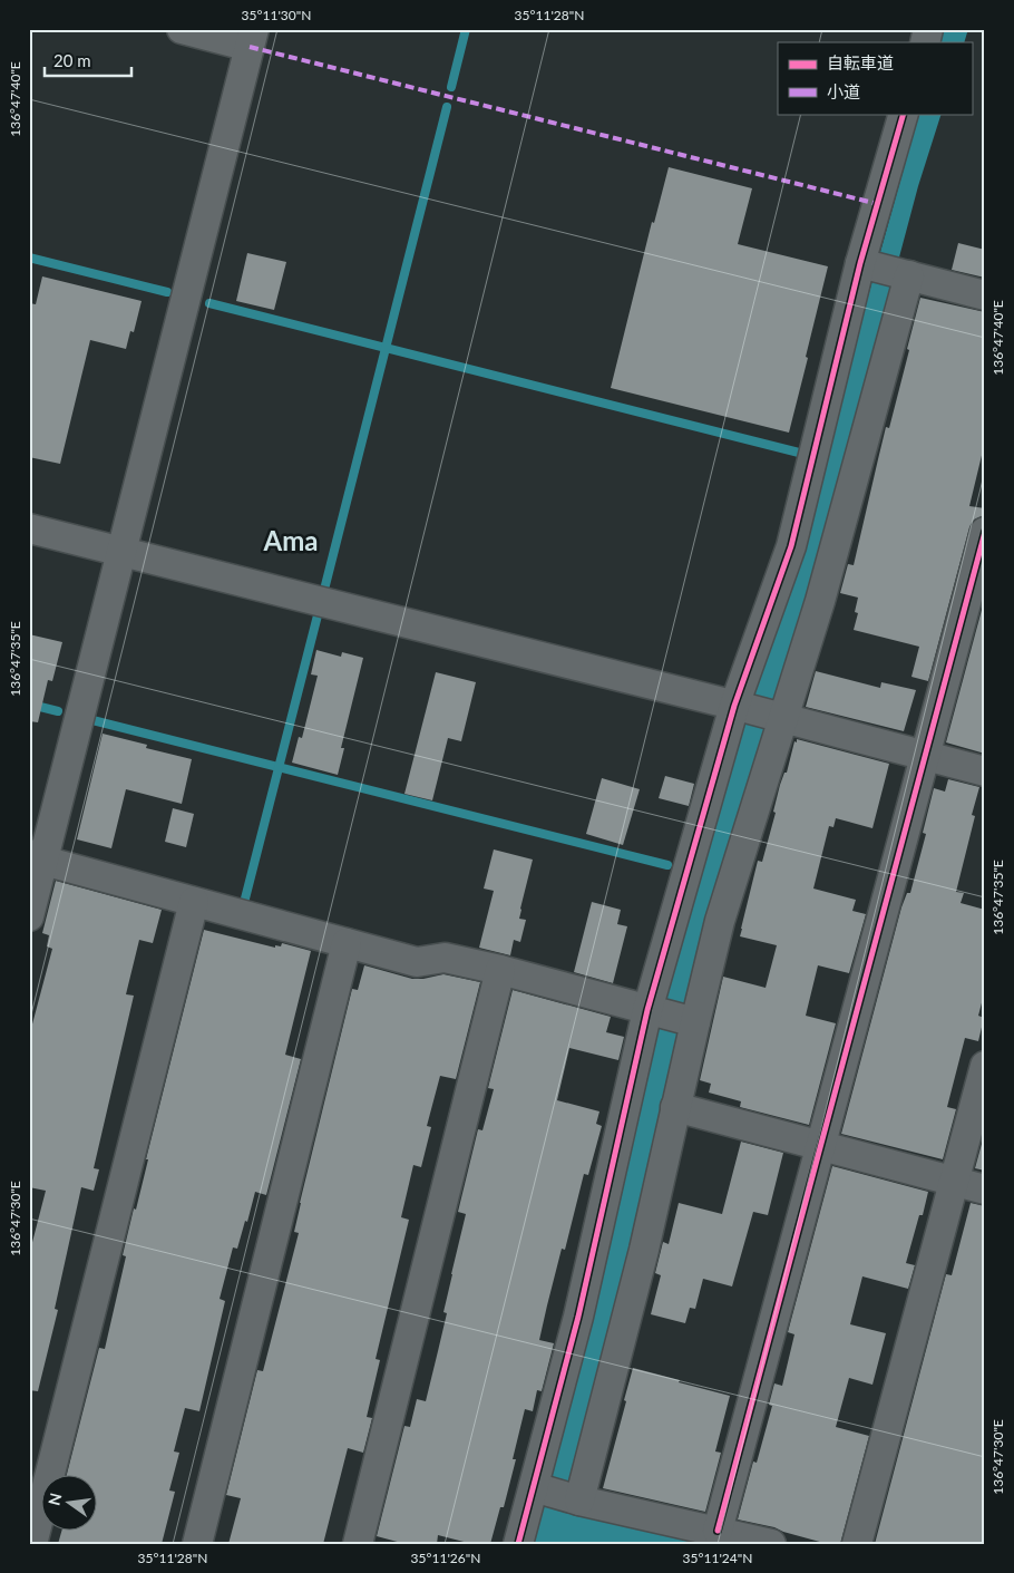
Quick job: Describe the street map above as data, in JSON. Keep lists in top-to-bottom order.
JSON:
{
  "districts": ["Ama"],
  "legend": ["自転車道", "小道"],
  "scale_bar": "20 m",
  "north": "left",
  "coordinates": [
    "35°11'30\"N",
    "35°11'28\"N",
    "136°47'40\"E",
    "136°47'35\"E",
    "136°47'30\"E",
    "35°11'26\"N",
    "35°11'24\"N"
  ]
}
